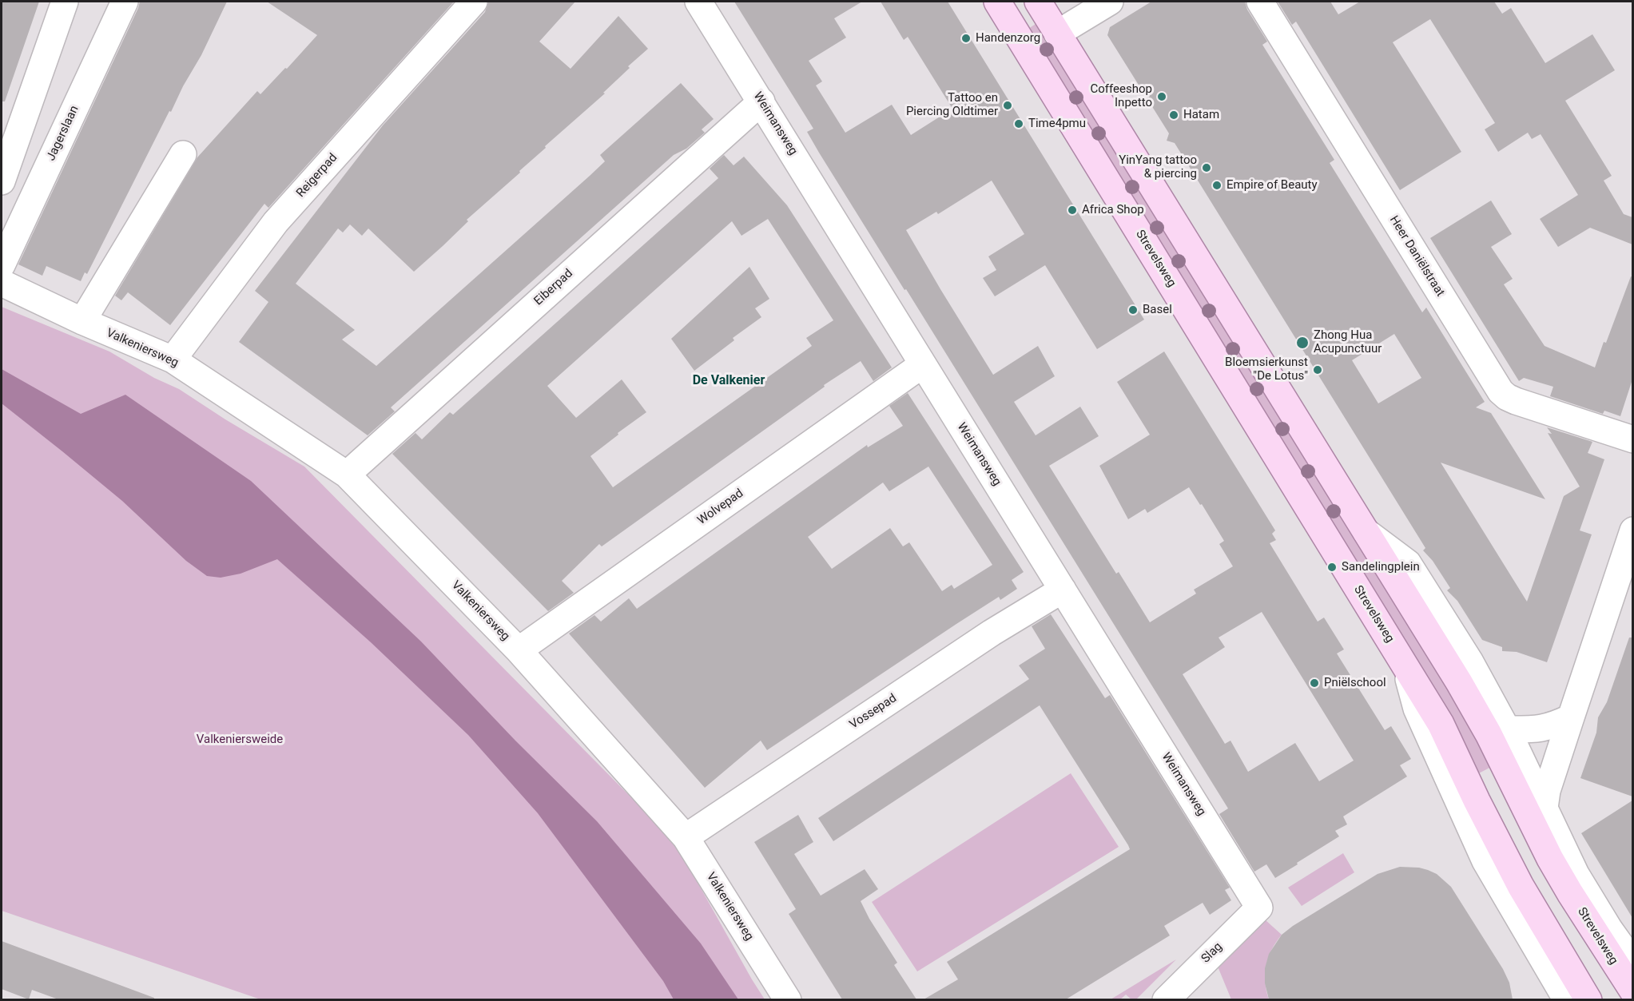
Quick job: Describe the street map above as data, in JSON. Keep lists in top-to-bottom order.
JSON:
{
  "streets": {
    "main road": ["Strevelsweg"],
    "street": [
      "Weimansweg",
      "Jagerslaan",
      "Reigerpad",
      "Heer Daniëlstraat",
      "Eiberpad",
      "Valkeniersweg",
      "Wolvepad",
      "Vossepad",
      "Slag"
    ]
  },
  "crossings": [
    ["Weimansweg", "Eiberpad"],
    ["Weimansweg", "Wolvepad"],
    ["Weimansweg", "Vossepad"],
    ["Weimansweg", "Slag"],
    ["Reigerpad", "Valkeniersweg"],
    ["Eiberpad", "Valkeniersweg"],
    ["Valkeniersweg", "Wolvepad"],
    ["Valkeniersweg", "Vossepad"]
  ],
  "districts": ["De Valkenier"],
  "parks": ["Valkeniersweide"],
  "places": [
    "Handenzorg",
    "Coffeeshop Inpetto",
    "Tattoo en Piercing Oldtimer",
    "Hatam",
    "Time4pmu",
    "YinYang tattoo & piercing",
    "Empire of Beauty",
    "Africa Shop",
    "Basel",
    "Zhong Hua Acupunctuur",
    "Bloemsierkunst \"De Lotus\"",
    "Sandelingplein",
    "Pniëlschool"
  ]
}
